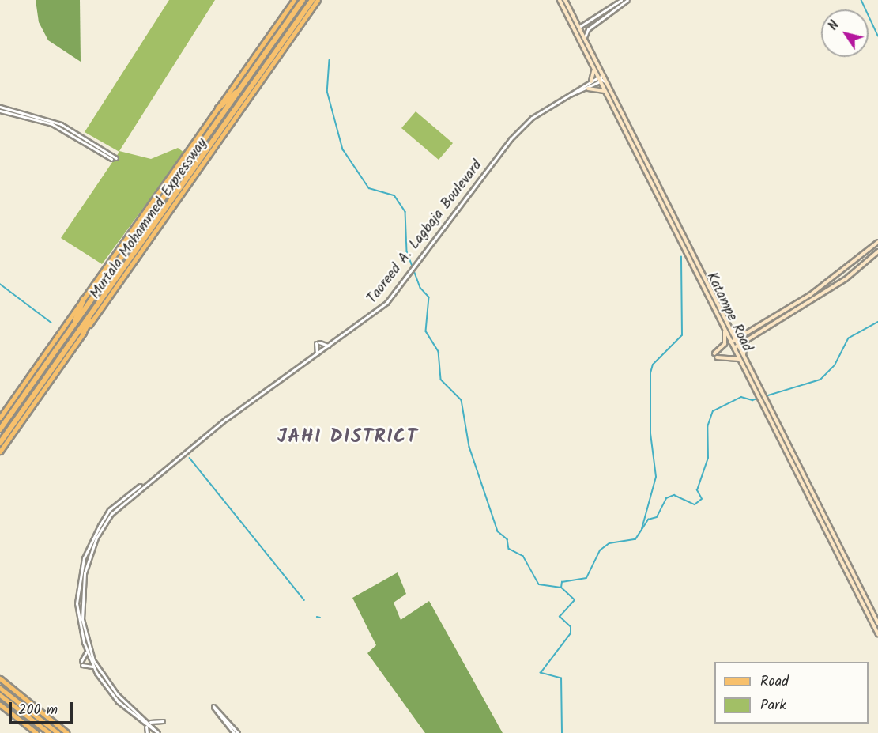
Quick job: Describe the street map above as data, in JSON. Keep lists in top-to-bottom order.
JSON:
{
  "streets": {
    "highway": ["Murtala Mohammed Expressway"],
    "main road": ["Katampe Road"],
    "street": ["Taoreed A. Lagbaja Boulevard"]
  },
  "crossings": [
    ["Taoreed A. Lagbaja Boulevard", "Katampe Road"]
  ],
  "districts": ["JAHI DISTRICT"],
  "legend": ["Road", "Park"],
  "scale_bar": "200 m",
  "north": "top left"
}
